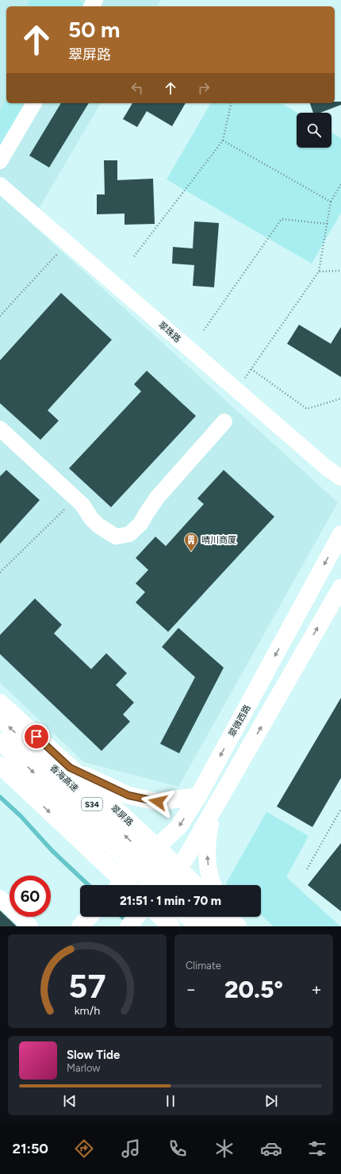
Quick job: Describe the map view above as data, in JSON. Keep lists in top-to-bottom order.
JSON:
{
  "streets": {
    "main road": [
      "翠微西路",
      "香海高速",
      "S34",
      "翠屏路"
    ],
    "street": ["翠珠路"]
  },
  "crossings": [
    ["翠微西路", "翠屏路"]
  ],
  "places": {
    "building": ["晴川商厦"]
  },
  "page": {
    "turn": ["50 m", "翠屏路"],
    "limit": "60",
    "trip": "21:51 · 1 min · 70 m",
    "tile": "Climate",
    "heat": ["−", "20.5°", "+"],
    "song": ["Slow Tide", "Marlow"],
    "tabs": "21:50",
    "gauge": ["57", "km/h"]
  }
}
